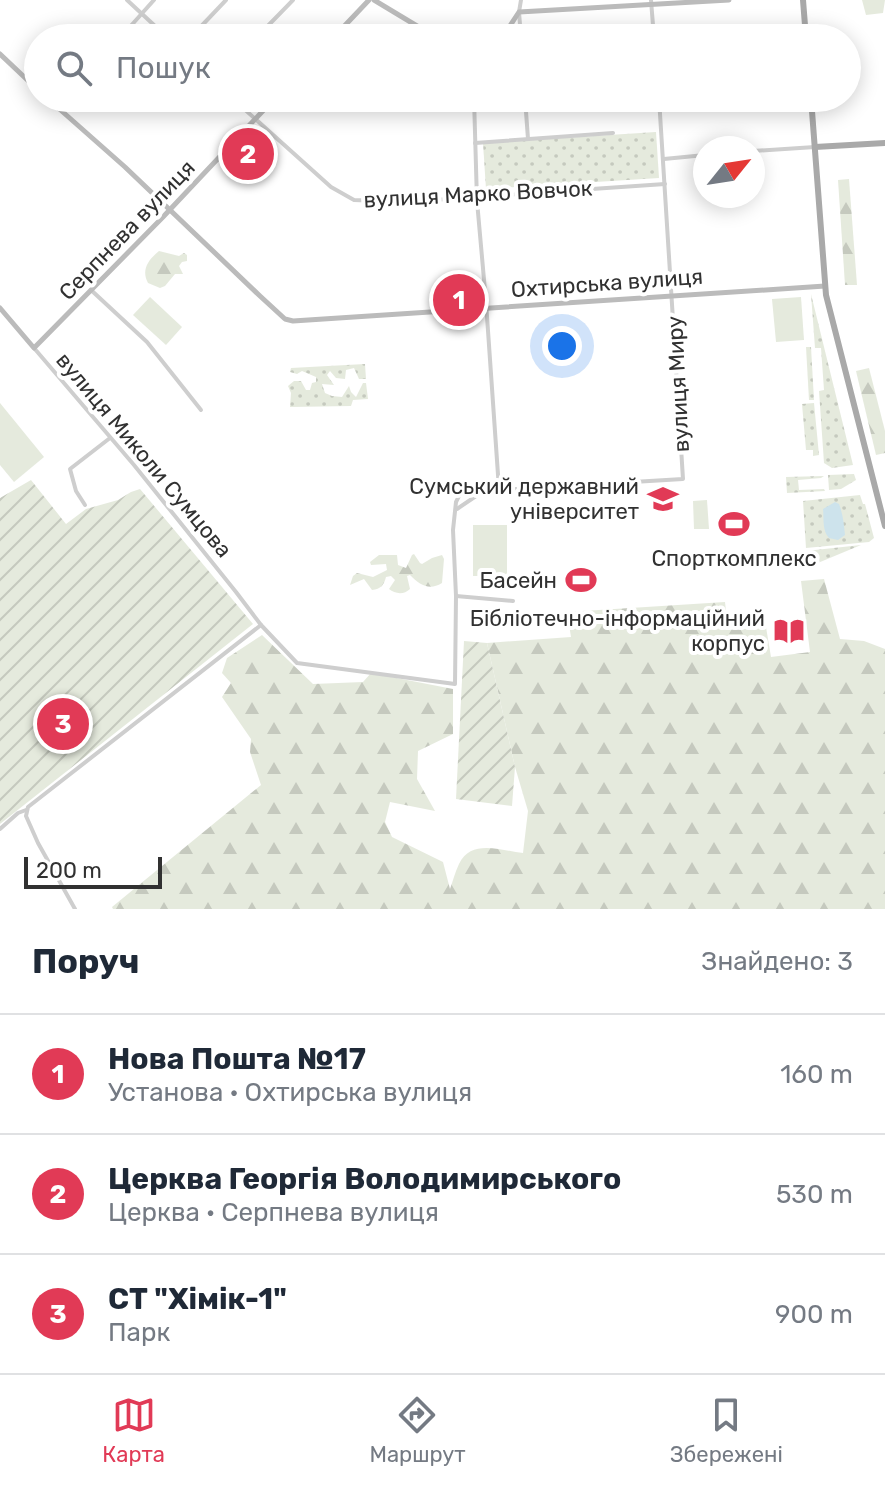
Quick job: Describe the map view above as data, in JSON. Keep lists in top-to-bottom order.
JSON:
{
  "streets": {
    "main road": ["Серпнева вулиця", "Охтирська вулиця", "вулиця Миколи Сумцова"],
    "street": ["вулиця Марко Вовчок", "вулиця Миру"]
  },
  "crossings": [
    ["вулиця Марко Вовчок", "Серпнева вулиця"],
    ["вулиця Марко Вовчок", "вулиця Миру"],
    ["Серпнева вулиця", "Охтирська вулиця"],
    ["Серпнева вулиця", "вулиця Миколи Сумцова"],
    ["Охтирська вулиця", "вулиця Миру"]
  ],
  "places": {
    "school or university": ["Сумський державний університет"],
    "sports": ["Спорткомплекс", "Басейн"],
    "library": ["Бібліотечно-інформаційний корпус"]
  },
  "scale_bar": "200 m",
  "north": "top right",
  "page": {
    "search": "Пошук",
    "pins": ["2", "1", "3"],
    "scale": "200 m",
    "heading": ["Поруч", "Знайдено: 3"],
    "list": [
      {
        "mark": "1",
        "name": "Нова Пошта №17",
        "note": "Установа · Охтирська вулиця",
        "value": "160 m"
      },
      {
        "mark": "2",
        "name": "Церква Георгія Володимирського",
        "note": "Церква · Серпнева вулиця",
        "value": "530 m"
      },
      {
        "mark": "3",
        "name": "СТ \"Хімік-1\"",
        "note": "Парк",
        "value": "900 m"
      }
    ],
    "nav": ["Карта", "Маршрут", "Збережені"]
  }
}
